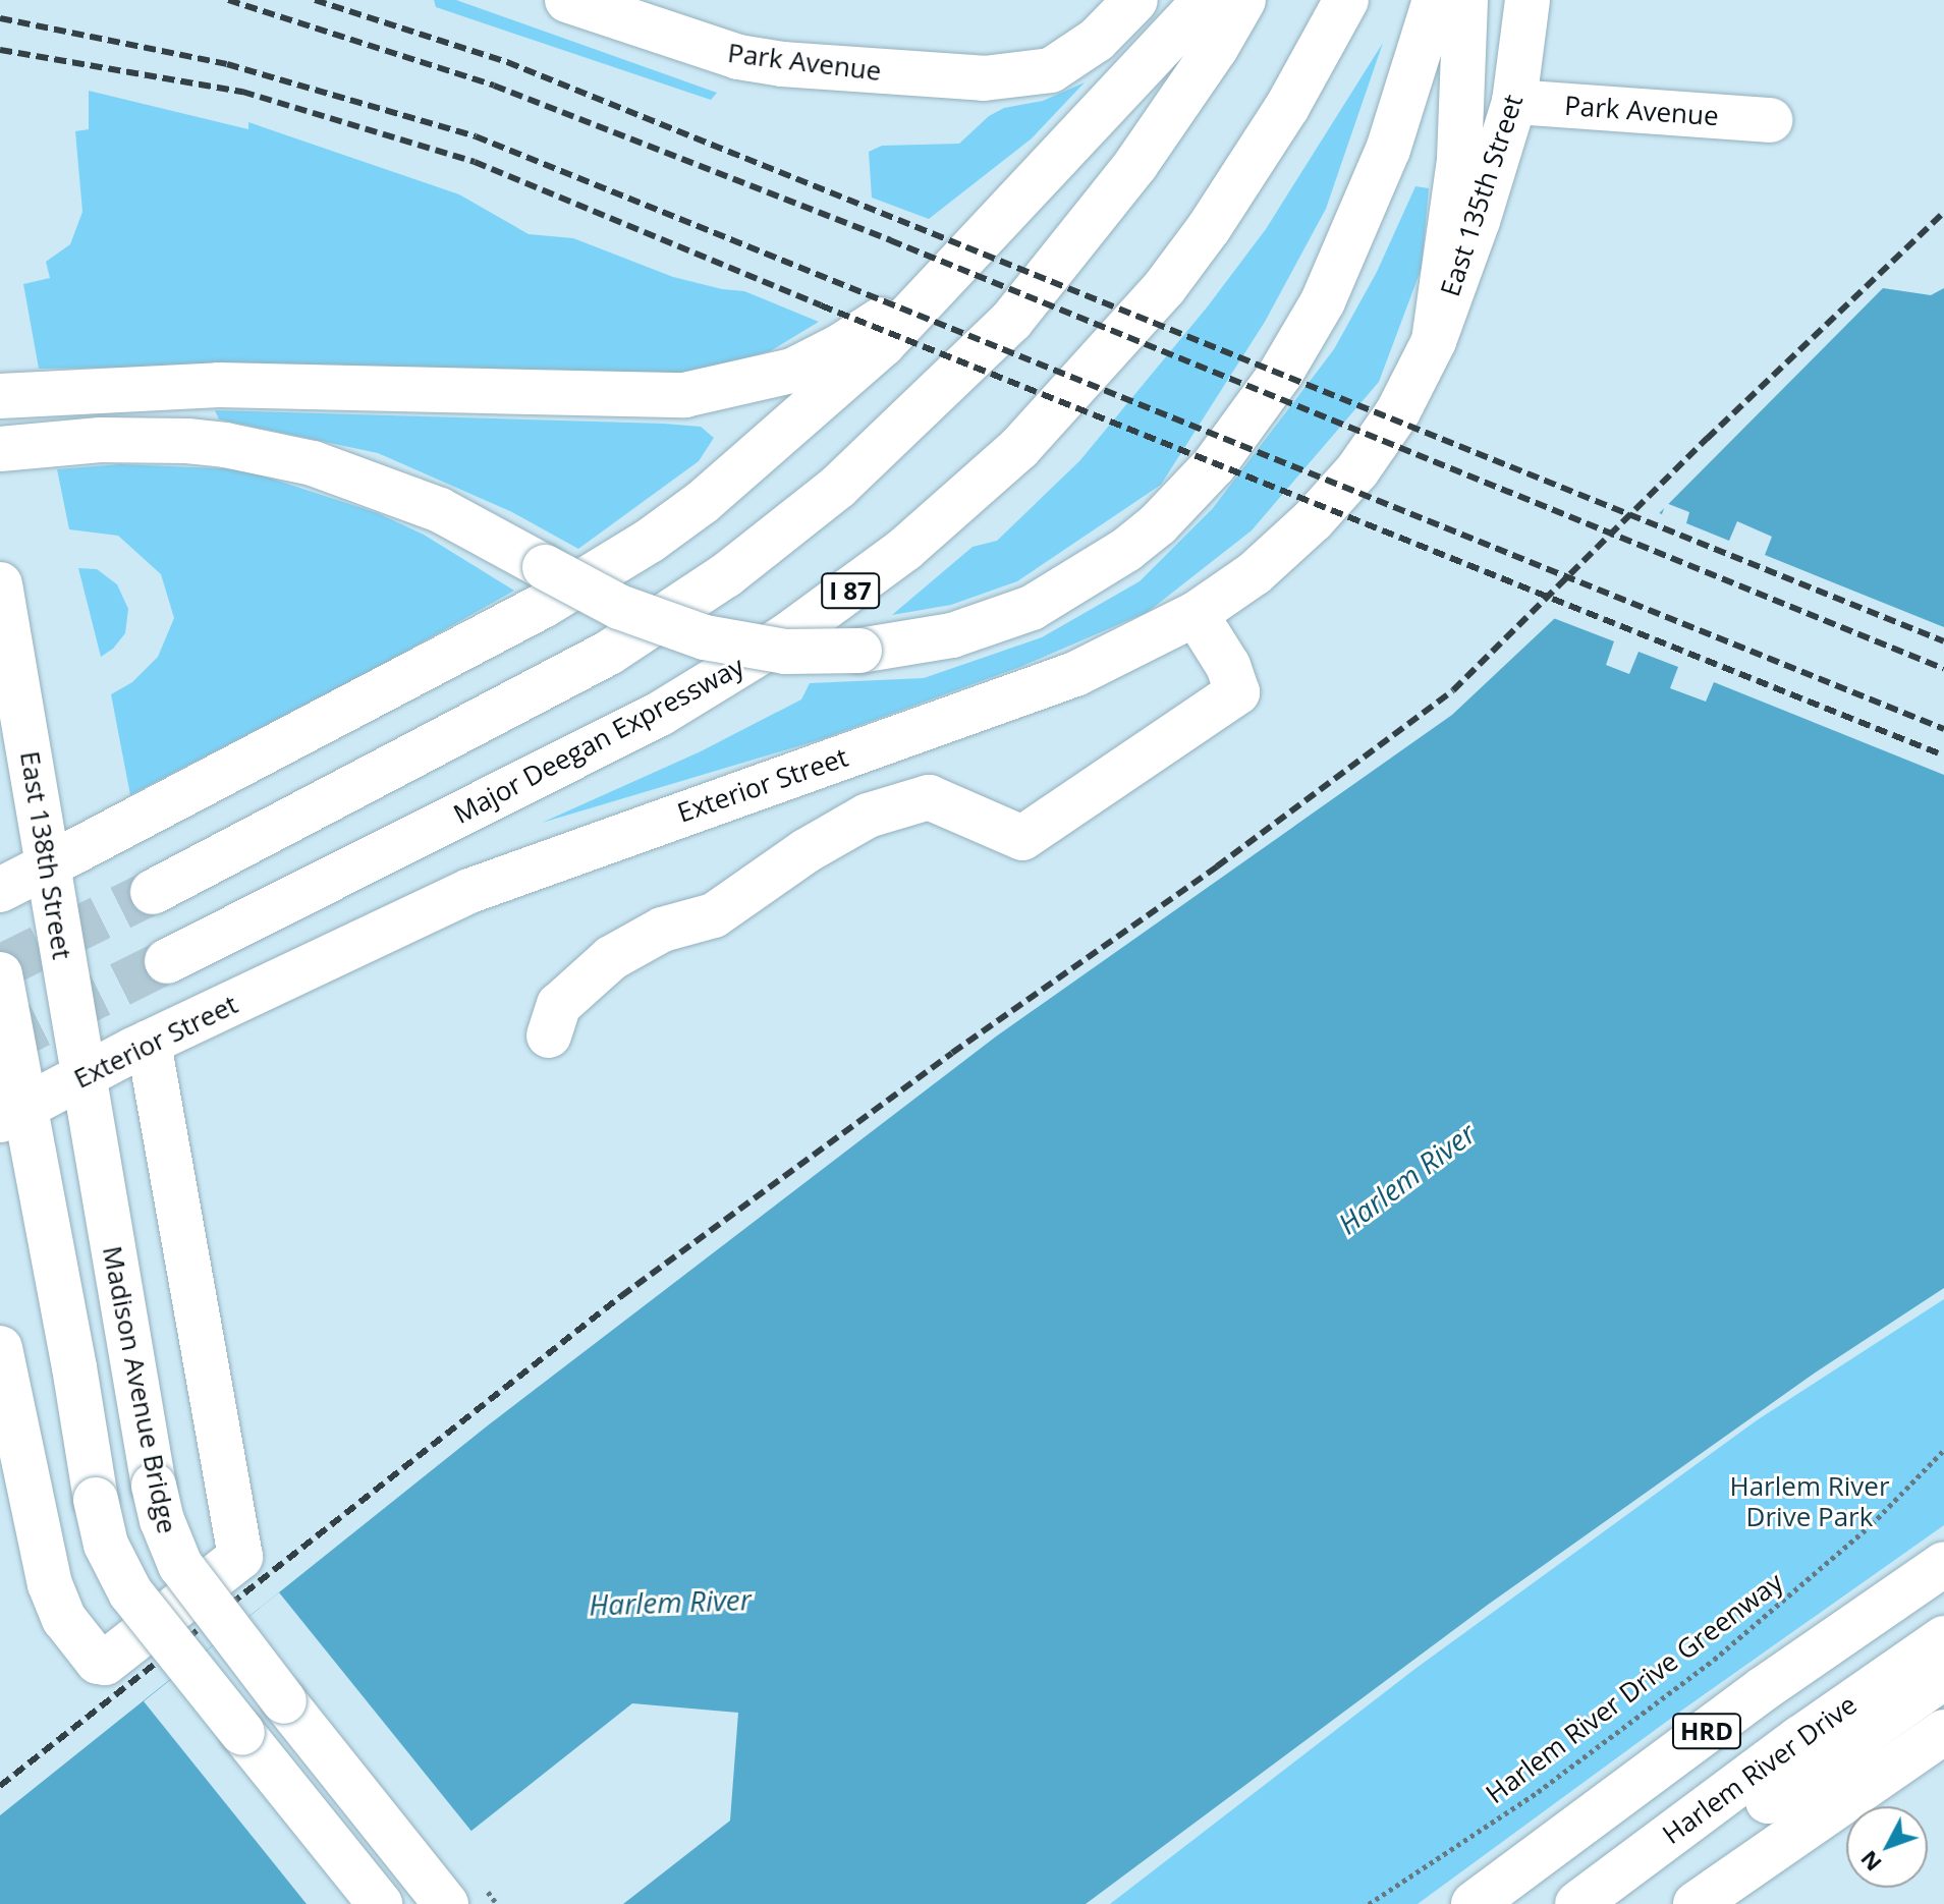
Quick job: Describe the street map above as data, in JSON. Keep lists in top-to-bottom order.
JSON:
{
  "streets": {
    "main road": [
      "Park Avenue",
      "East 135th Street",
      "I 87",
      "Major Deegan Expressway",
      "Exterior Street",
      "East 138th Street",
      "Madison Avenue Bridge",
      "HRD",
      "Harlem River Drive"
    ],
    "path": ["Harlem River Drive Greenway"]
  },
  "crossings": [
    ["Park Avenue", "East 135th Street"],
    ["East 135th Street", "Exterior Street"],
    ["Exterior Street", "East 138th Street"],
    ["Exterior Street", "Madison Avenue Bridge"],
    ["East 138th Street", "Madison Avenue Bridge"]
  ],
  "water": ["Harlem River"],
  "parks": ["Harlem River Drive Park"],
  "north": "bottom left"
}
